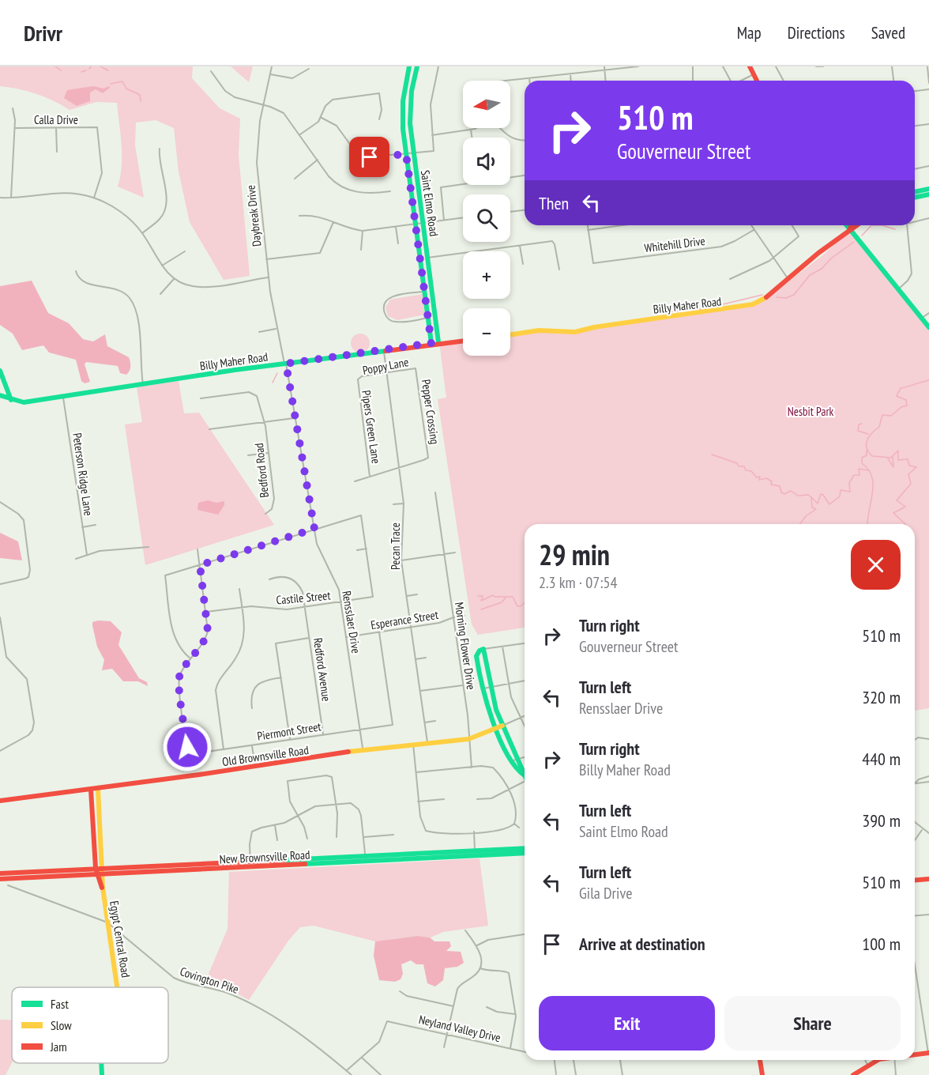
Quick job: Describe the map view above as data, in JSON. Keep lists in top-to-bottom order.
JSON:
{
  "streets": {
    "main road": [
      "Saint Elmo Road",
      "Billy Maher Road",
      "Old Brownsville Road",
      "New Brownsville Road",
      "Egypt Central Road"
    ],
    "street": [
      "Calla Drive",
      "Daybreak Drive",
      "Whitehill Drive",
      "Poppy Lane",
      "Pepper Crossing",
      "Pipers Green Lane",
      "Bedford Road",
      "Peterson Ridge Lane",
      "Pecan Trace",
      "Castile Street",
      "Esperance Street",
      "Rensslaer Drive",
      "Morning Flower Drive",
      "Redford Avenue",
      "Piermont Street",
      "Covington Pike",
      "Neyland Valley Drive"
    ]
  },
  "crossings": [
    ["Saint Elmo Road", "Billy Maher Road"],
    ["Daybreak Drive", "Billy Maher Road"],
    ["Daybreak Drive", "Rensslaer Drive"],
    ["Billy Maher Road", "Peterson Ridge Lane"],
    ["Billy Maher Road", "Pecan Trace"],
    ["Billy Maher Road", "Rensslaer Drive"],
    ["Poppy Lane", "Pepper Crossing"],
    ["Poppy Lane", "Pipers Green Lane"],
    ["Poppy Lane", "Pecan Trace"],
    ["Pepper Crossing", "Pecan Trace"],
    ["Pecan Trace", "Esperance Street"],
    ["Pecan Trace", "Old Brownsville Road"],
    ["Castile Street", "Rensslaer Drive"],
    ["Castile Street", "Redford Avenue"],
    ["Esperance Street", "Rensslaer Drive"],
    ["Esperance Street", "Morning Flower Drive"],
    ["Esperance Street", "Piermont Street"],
    ["Rensslaer Drive", "Piermont Street"],
    ["Rensslaer Drive", "Old Brownsville Road"],
    ["Morning Flower Drive", "Old Brownsville Road"],
    ["Redford Avenue", "Piermont Street"],
    ["Old Brownsville Road", "Egypt Central Road"],
    ["New Brownsville Road", "Egypt Central Road"],
    ["Egypt Central Road", "Covington Pike"]
  ],
  "parks": ["Nesbit Park"],
  "legend": ["Fast", "Slow", "Jam"],
  "north": "left",
  "page": {
    "header": "Drivr",
    "nav": ["Map", "Directions", "Saved"],
    "map_buttons": ["+", "−"],
    "turn": ["510 m", "Gouverneur Street"],
    "then": "Then",
    "heading": ["29 min", "2.3 km · 07:54"],
    "list": [
      {
        "name": "Turn right",
        "note": "Gouverneur Street",
        "value": "510 m"
      },
      {
        "name": "Turn left",
        "note": "Rensslaer Drive",
        "value": "320 m"
      },
      {
        "name": "Turn right",
        "note": "Billy Maher Road",
        "value": "440 m"
      },
      {
        "name": "Turn left",
        "note": "Saint Elmo Road",
        "value": "390 m"
      },
      {
        "name": "Turn left",
        "note": "Gila Drive",
        "value": "510 m"
      },
      {
        "name": "Arrive at destination",
        "value": "100 m"
      }
    ],
    "buttons": ["Exit", "Share"]
  }
}
